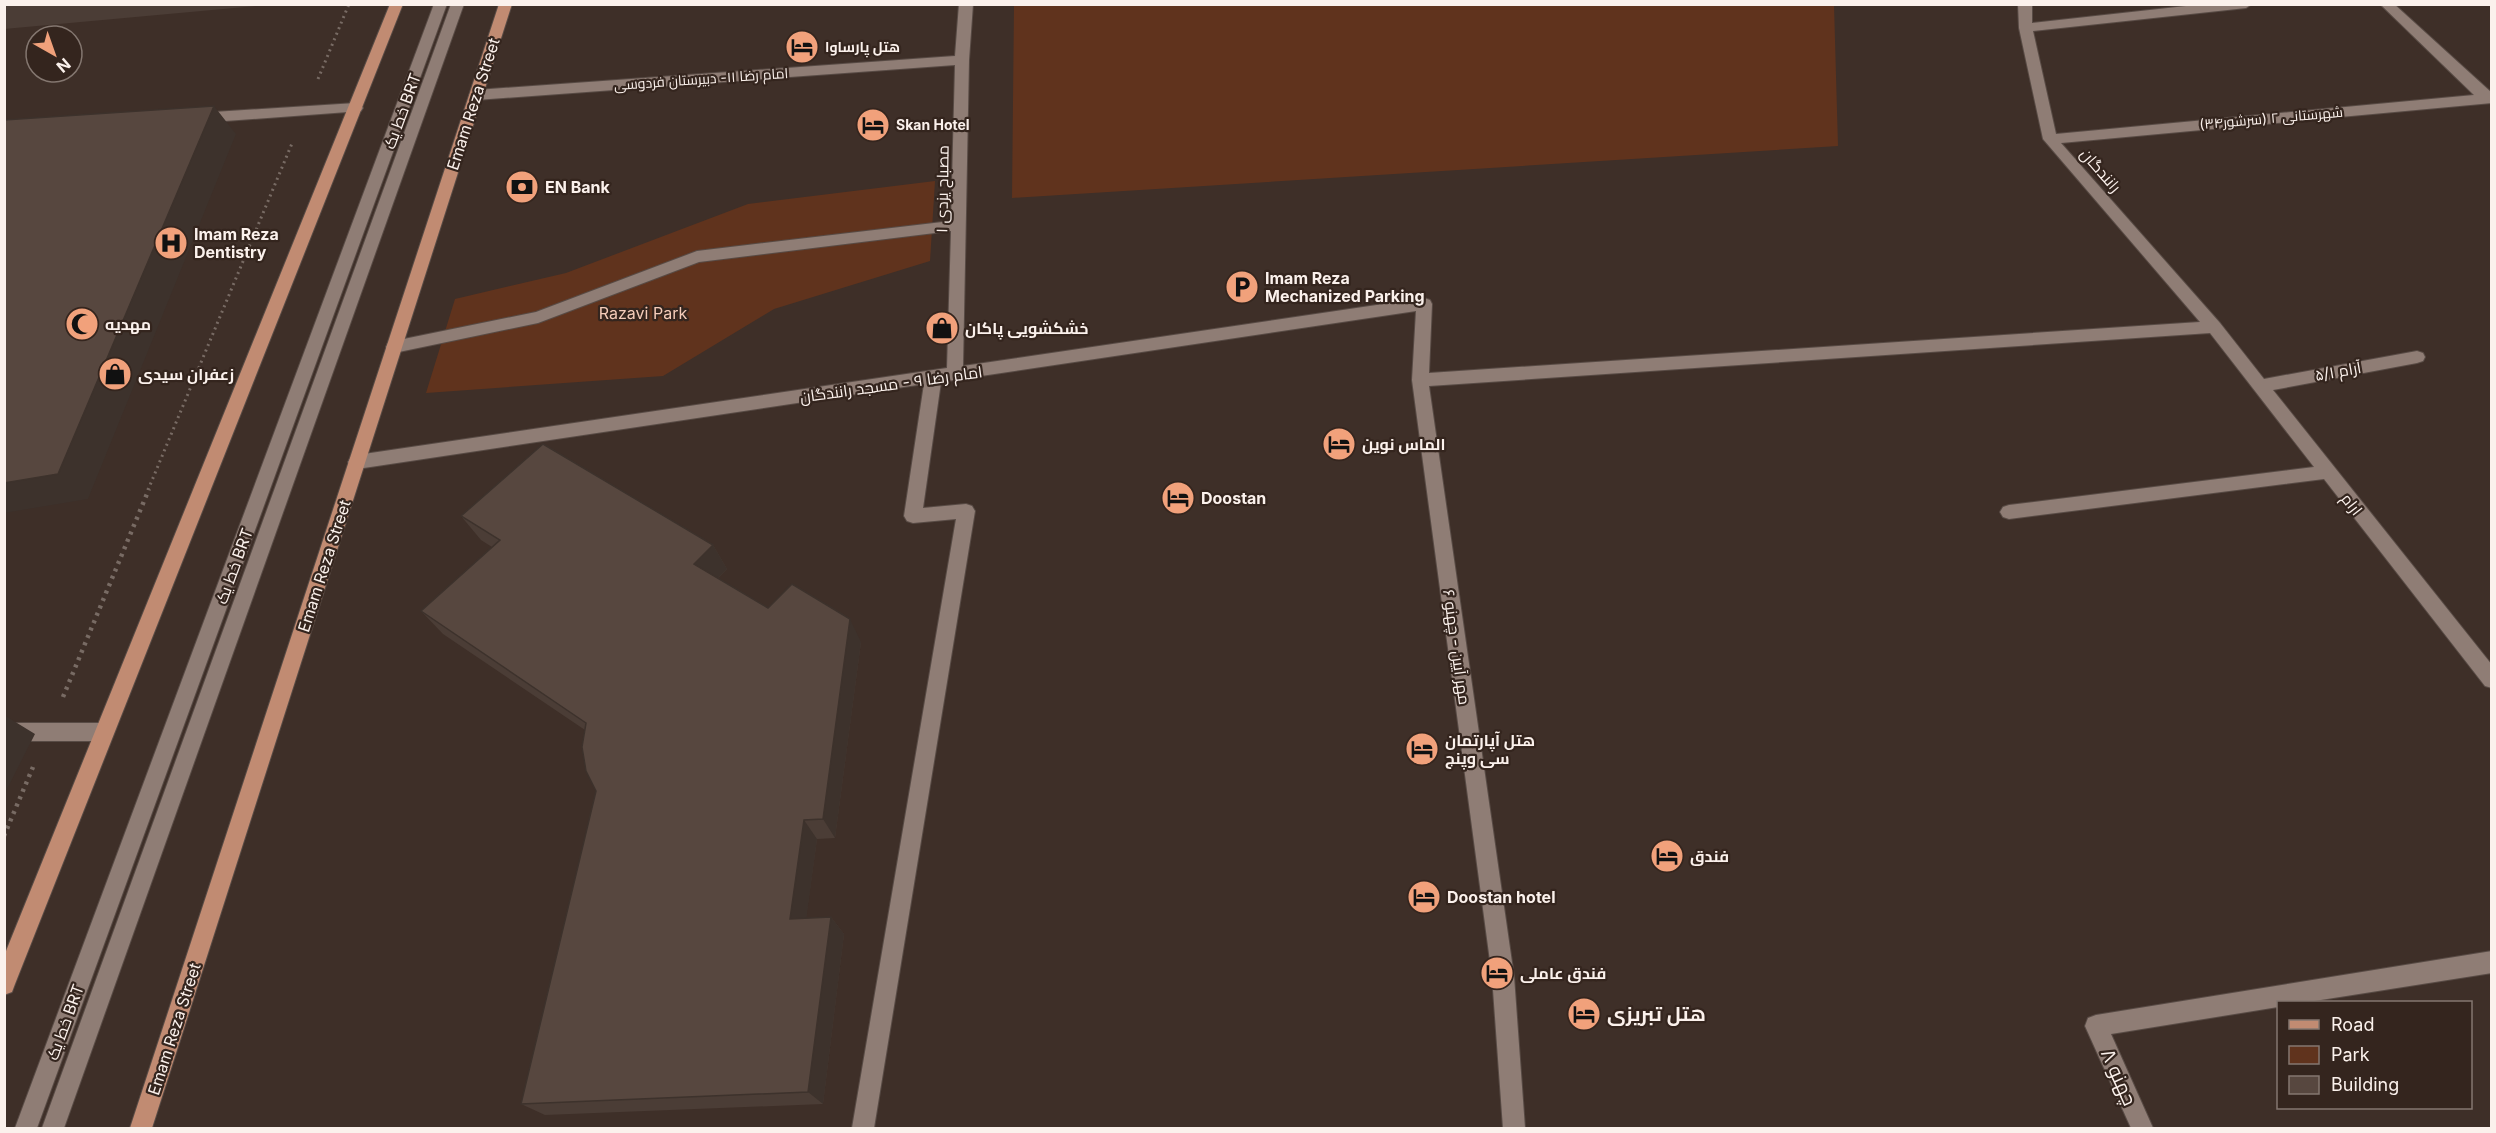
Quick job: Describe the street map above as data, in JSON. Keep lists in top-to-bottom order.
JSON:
{
  "streets": {
    "main road": ["Emam Reza Street"],
    "street": [
      "امام رضا ۱۱- دبیرستان فردوسی",
      "خط یک BRT",
      "شهرستانی ۲ (سرشور۳۴)",
      "رانندگان",
      "مصباح یزدی ۱",
      "آرام ۵/۱",
      "امام رضا ۹ - مسجد رانندگان",
      "ارام",
      "مهر آیین - چهنو ۶",
      "چهنو ۸"
    ]
  },
  "crossings": [
    ["امام رضا ۱۱- دبیرستان فردوسی", "Emam Reza Street"],
    ["امام رضا ۱۱- دبیرستان فردوسی", "مصباح یزدی ۱"],
    ["Emam Reza Street", "امام رضا ۹ - مسجد رانندگان"],
    ["شهرستانی ۲ (سرشور۳۴)", "رانندگان"],
    ["رانندگان", "ارام"],
    ["مصباح یزدی ۱", "امام رضا ۹ - مسجد رانندگان"],
    ["آرام ۵/۱", "ارام"],
    ["امام رضا ۹ - مسجد رانندگان", "مهر آیین - چهنو ۶"]
  ],
  "parks": ["Razavi Park"],
  "places": {
    "hotel": [
      "هتل پارساوا",
      "Skan Hotel",
      "الماس نوين",
      "Doostan",
      "هتل آپارتمان سی وپنج",
      "فندق",
      "Doostan hotel",
      "فندق عاملى",
      "هتل تبریزی"
    ],
    "bank": ["EN Bank"],
    "hospital": ["Imam Reza Dentistry"],
    "parking": ["Imam Reza Mechanized Parking"],
    "mosque": ["مهدیه"],
    "shop": ["خشکشویی پاکان", "زعفران سیدی"]
  },
  "legend": ["Road", "Park", "Building"],
  "north": "bottom right"
}
